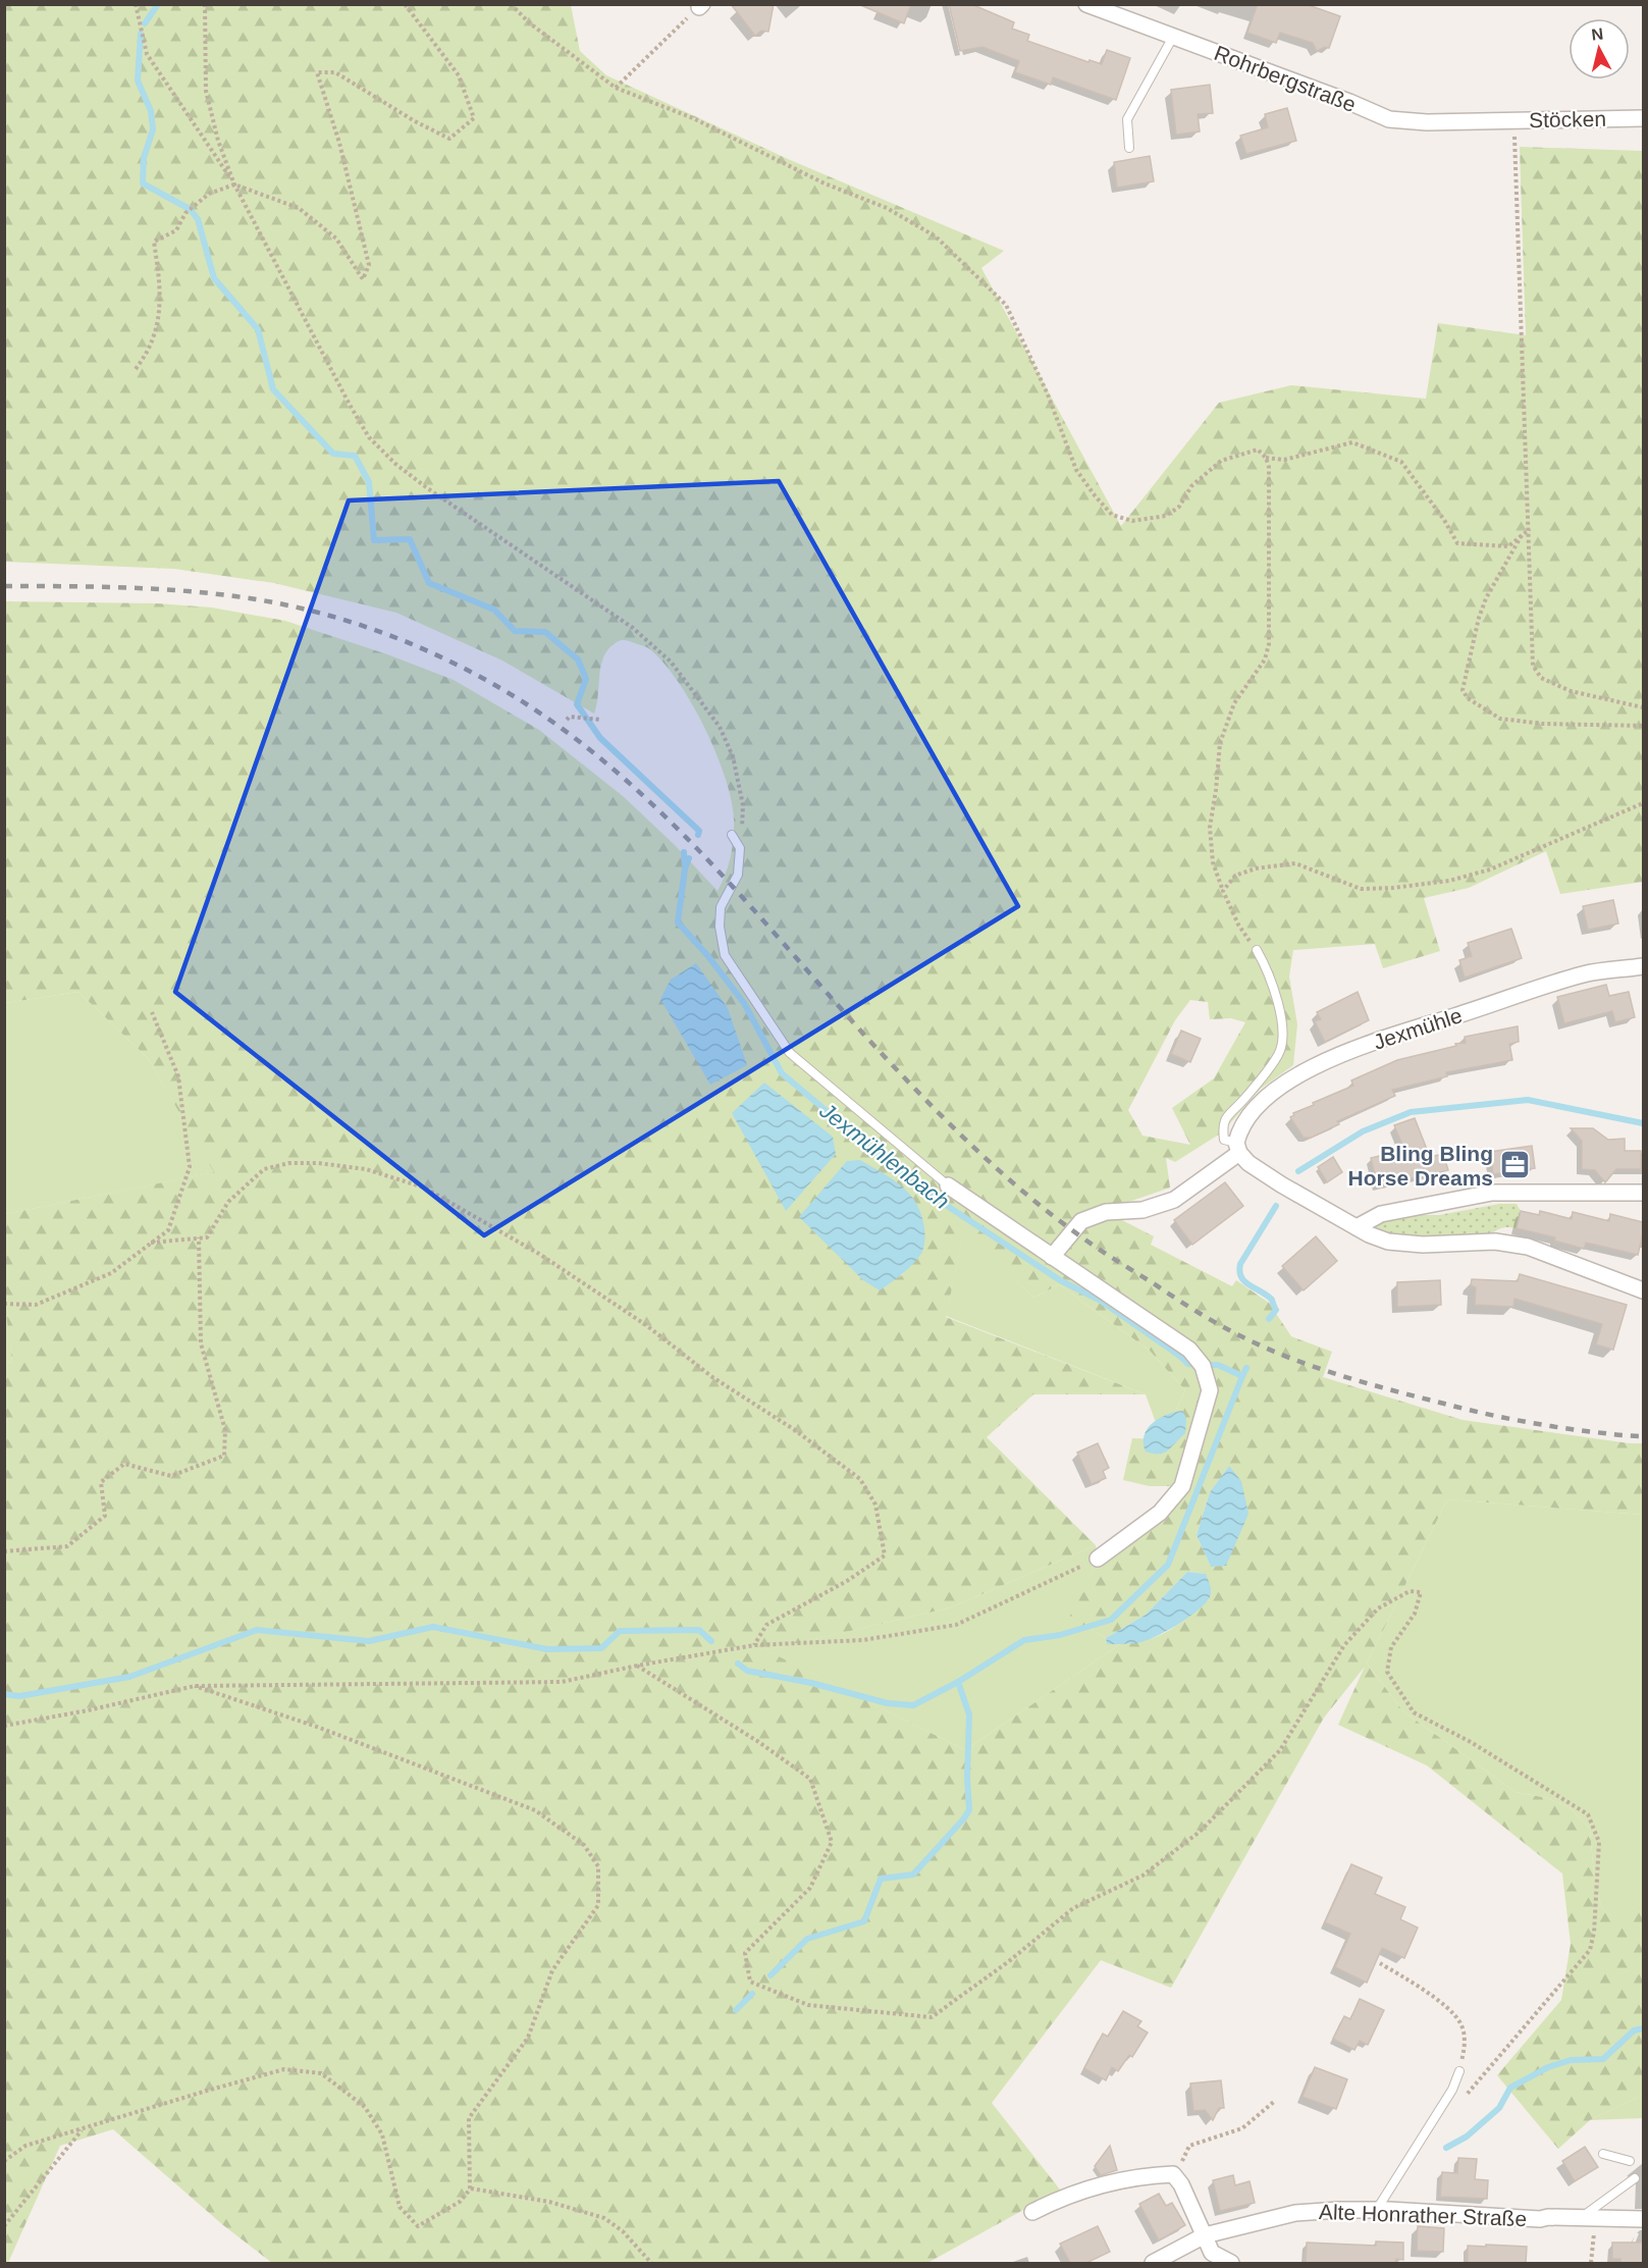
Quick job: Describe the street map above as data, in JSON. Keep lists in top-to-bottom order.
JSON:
{
  "streets": {
    "street": [
      "Rohrbergstraße",
      "Stöcken",
      "Jexmühle",
      "Alte Honrather Straße"
    ]
  },
  "crossings": [
    ["Rohrbergstraße", "Stöcken"]
  ],
  "water": ["Jexmühlenbach"],
  "places": {
    "office": ["Bling Bling Horse Dreams"]
  },
  "north": "top"
}
